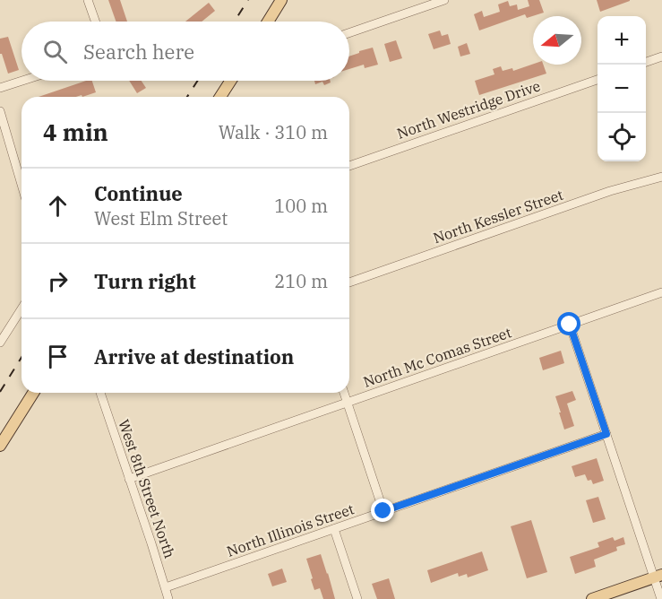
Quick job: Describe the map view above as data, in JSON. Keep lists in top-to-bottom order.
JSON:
{
  "streets": {
    "street": [
      "North Westridge Drive",
      "North Kessler Street",
      "North Mc Comas Street",
      "West 8th Street North",
      "North Illinois Street"
    ]
  },
  "crossings": [
    ["North Mc Comas Street", "West 8th Street North"],
    ["West 8th Street North", "North Illinois Street"]
  ],
  "north": "left",
  "page": {
    "map_buttons": ["+", "−"],
    "search": "Search here",
    "heading": ["4 min", "Walk · 310 m"],
    "list": [
      ["Continue", "West Elm Street", "100 m"],
      ["Turn right", "210 m"],
      "Arrive at destination"
    ]
  }
}
